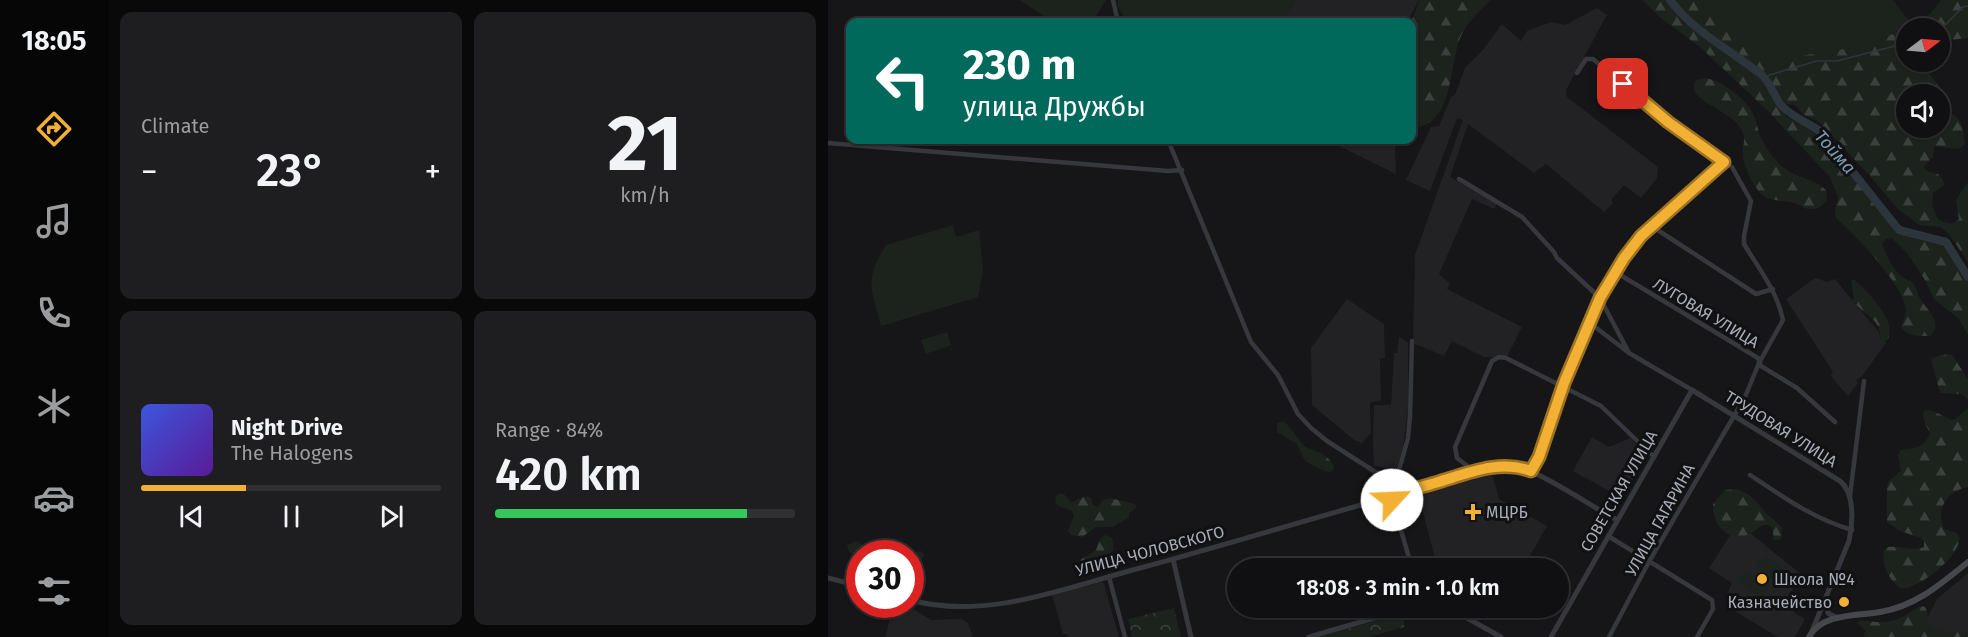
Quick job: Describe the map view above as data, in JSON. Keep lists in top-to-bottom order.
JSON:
{
  "streets": {
    "street": [
      "ЛУГОВАЯ УЛИЦА",
      "ТРУДОВАЯ УЛИЦА",
      "СОВЕТСКАЯ УЛИЦА",
      "УЛИЦА ГАГАРИНА",
      "УЛИЦА ЧОЛОВСКОГО"
    ]
  },
  "crossings": [
    ["ЛУГОВАЯ УЛИЦА", "УЛИЦА ГАГАРИНА"],
    ["ТРУДОВАЯ УЛИЦА", "СОВЕТСКАЯ УЛИЦА"],
    ["ТРУДОВАЯ УЛИЦА", "УЛИЦА ГАГАРИНА"]
  ],
  "water": ["Тойма"],
  "places": {
    "health": ["МЦРБ"],
    "other": ["Школа №4", "Казначейство"]
  },
  "north": "right",
  "page": {
    "tabs": "18:05",
    "tile": [
      "Climate",
      ["21", "km/h"],
      ["Range · 84%", "420 km"]
    ],
    "turn": ["230 m", "улица Дружбы"],
    "heat": ["−", "23°", "+"],
    "song": ["Night Drive", "The Halogens"],
    "limit": "30",
    "trip": "18:08 · 3 min · 1.0 km"
  }
}
